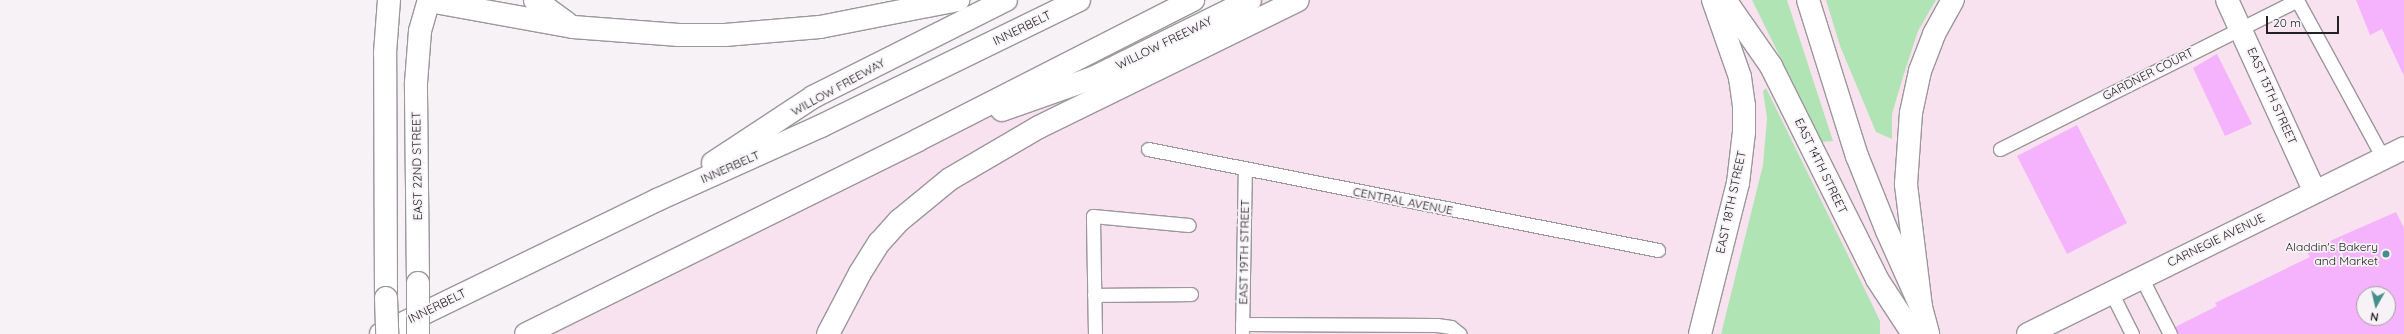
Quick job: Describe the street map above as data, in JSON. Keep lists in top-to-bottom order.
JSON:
{
  "streets": {
    "main road": [
      "INNERBELT",
      "WILLOW FREEWAY",
      "EAST 13TH STREET",
      "EAST 22ND STREET",
      "EAST 14TH STREET",
      "EAST 18TH STREET",
      "CARNEGIE AVENUE"
    ],
    "lane": ["GARDNER COURT", "CENTRAL AVENUE", "EAST 19TH STREET"]
  },
  "crossings": [
    ["INNERBELT", "WILLOW FREEWAY"],
    ["GARDNER COURT", "EAST 13TH STREET"],
    ["EAST 13TH STREET", "CARNEGIE AVENUE"],
    ["CENTRAL AVENUE", "EAST 19TH STREET"]
  ],
  "places": ["Aladdin's Bakery and Market"],
  "scale_bar": "20 m",
  "north": "bottom"
}
